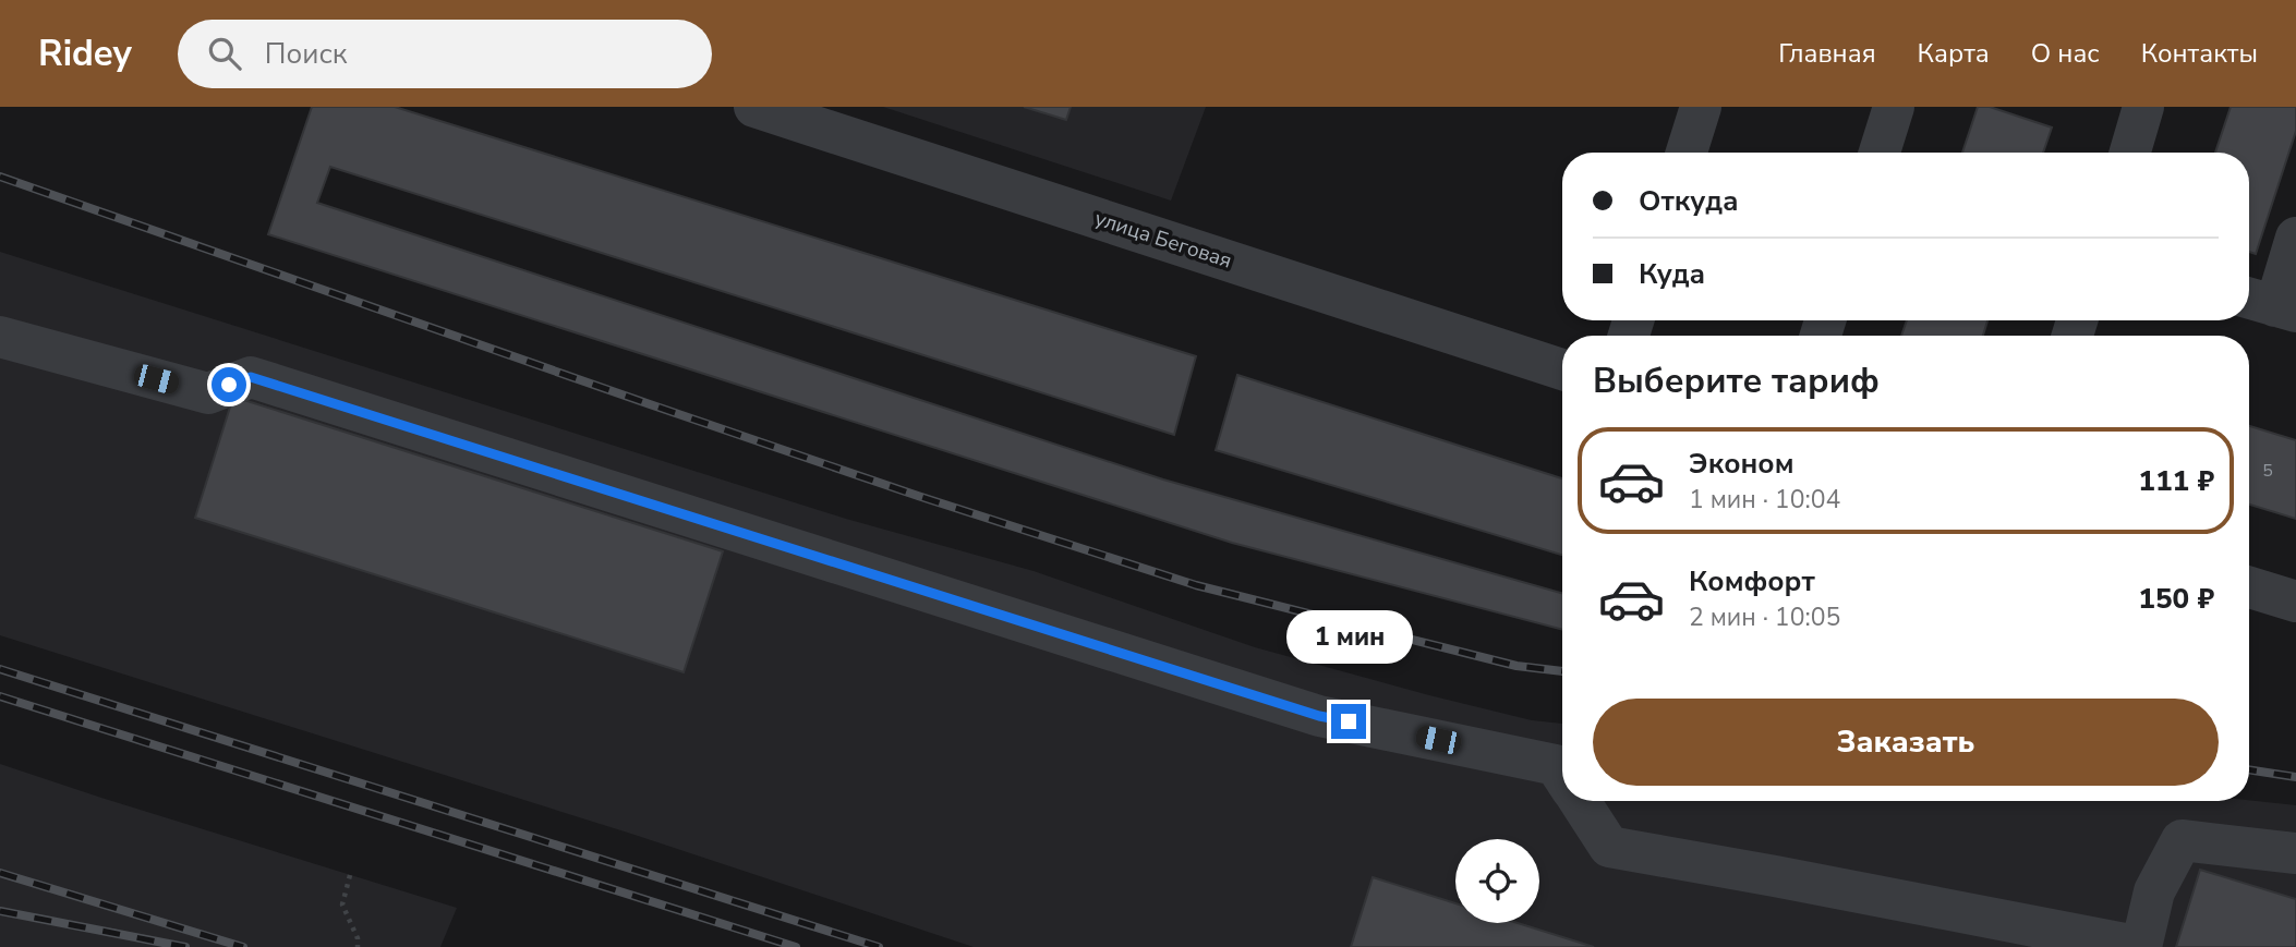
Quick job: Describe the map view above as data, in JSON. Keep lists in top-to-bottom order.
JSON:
{
  "streets": {
    "street": ["улица Беговая"]
  },
  "house_numbers": ["5"],
  "page": {
    "header": "Ridey",
    "search": "Поиск",
    "nav": [
      "Главная",
      "Карта",
      "О нас",
      "Контакты"
    ],
    "banner": ["Откуда", "Куда"],
    "heading": "Выберите тариф",
    "list": [
      {
        "name": "Эконом",
        "note": "1 мин · 10:04",
        "value": "111 ₽"
      },
      {
        "name": "Комфорт",
        "note": "2 мин · 10:05",
        "value": "150 ₽"
      }
    ],
    "bubble": "1 мин",
    "buttons": "Заказать"
  }
}
